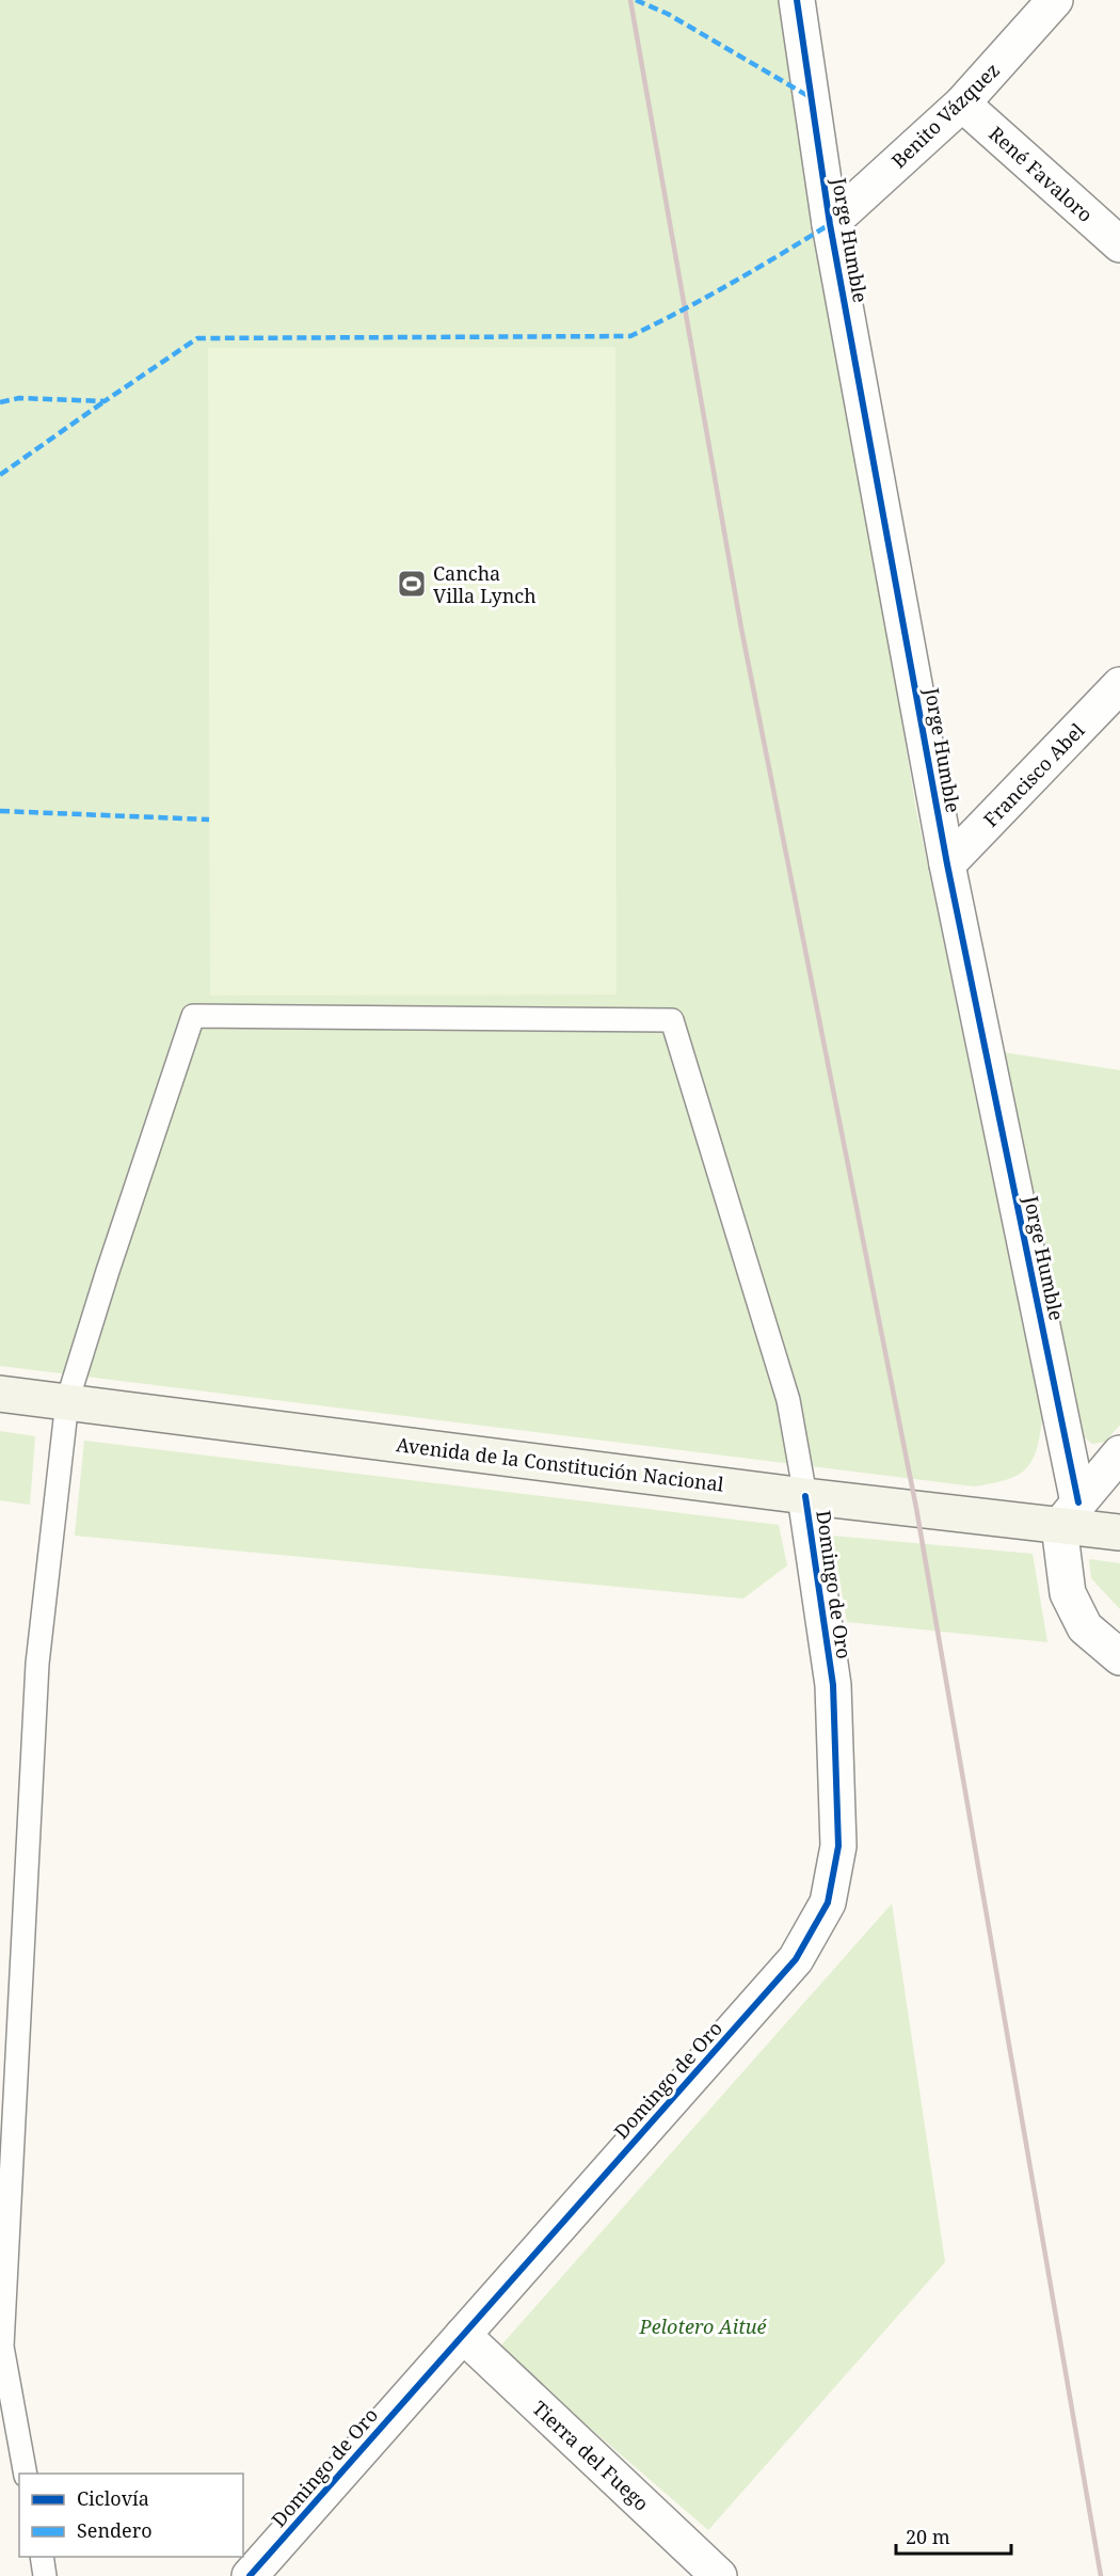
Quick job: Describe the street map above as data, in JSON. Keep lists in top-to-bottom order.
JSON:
{
  "streets": {
    "main road": ["Avenida de la Constitución Nacional"],
    "street": [
      "Benito Vázquez",
      "René Favaloro",
      "Jorge Humble",
      "Francisco Abel",
      "Domingo de Oro",
      "Tierra del Fuego"
    ]
  },
  "crossings": [
    ["Benito Vázquez", "René Favaloro"],
    ["Benito Vázquez", "Jorge Humble"],
    ["Jorge Humble", "Francisco Abel"],
    ["Jorge Humble", "Avenida de la Constitución Nacional"],
    ["Avenida de la Constitución Nacional", "Domingo de Oro"],
    ["Domingo de Oro", "Tierra del Fuego"]
  ],
  "parks": ["Pelotero Aitué"],
  "places": {
    "sports": ["Cancha Villa Lynch"]
  },
  "legend": ["Ciclovía", "Sendero"],
  "scale_bar": "20 m"
}
